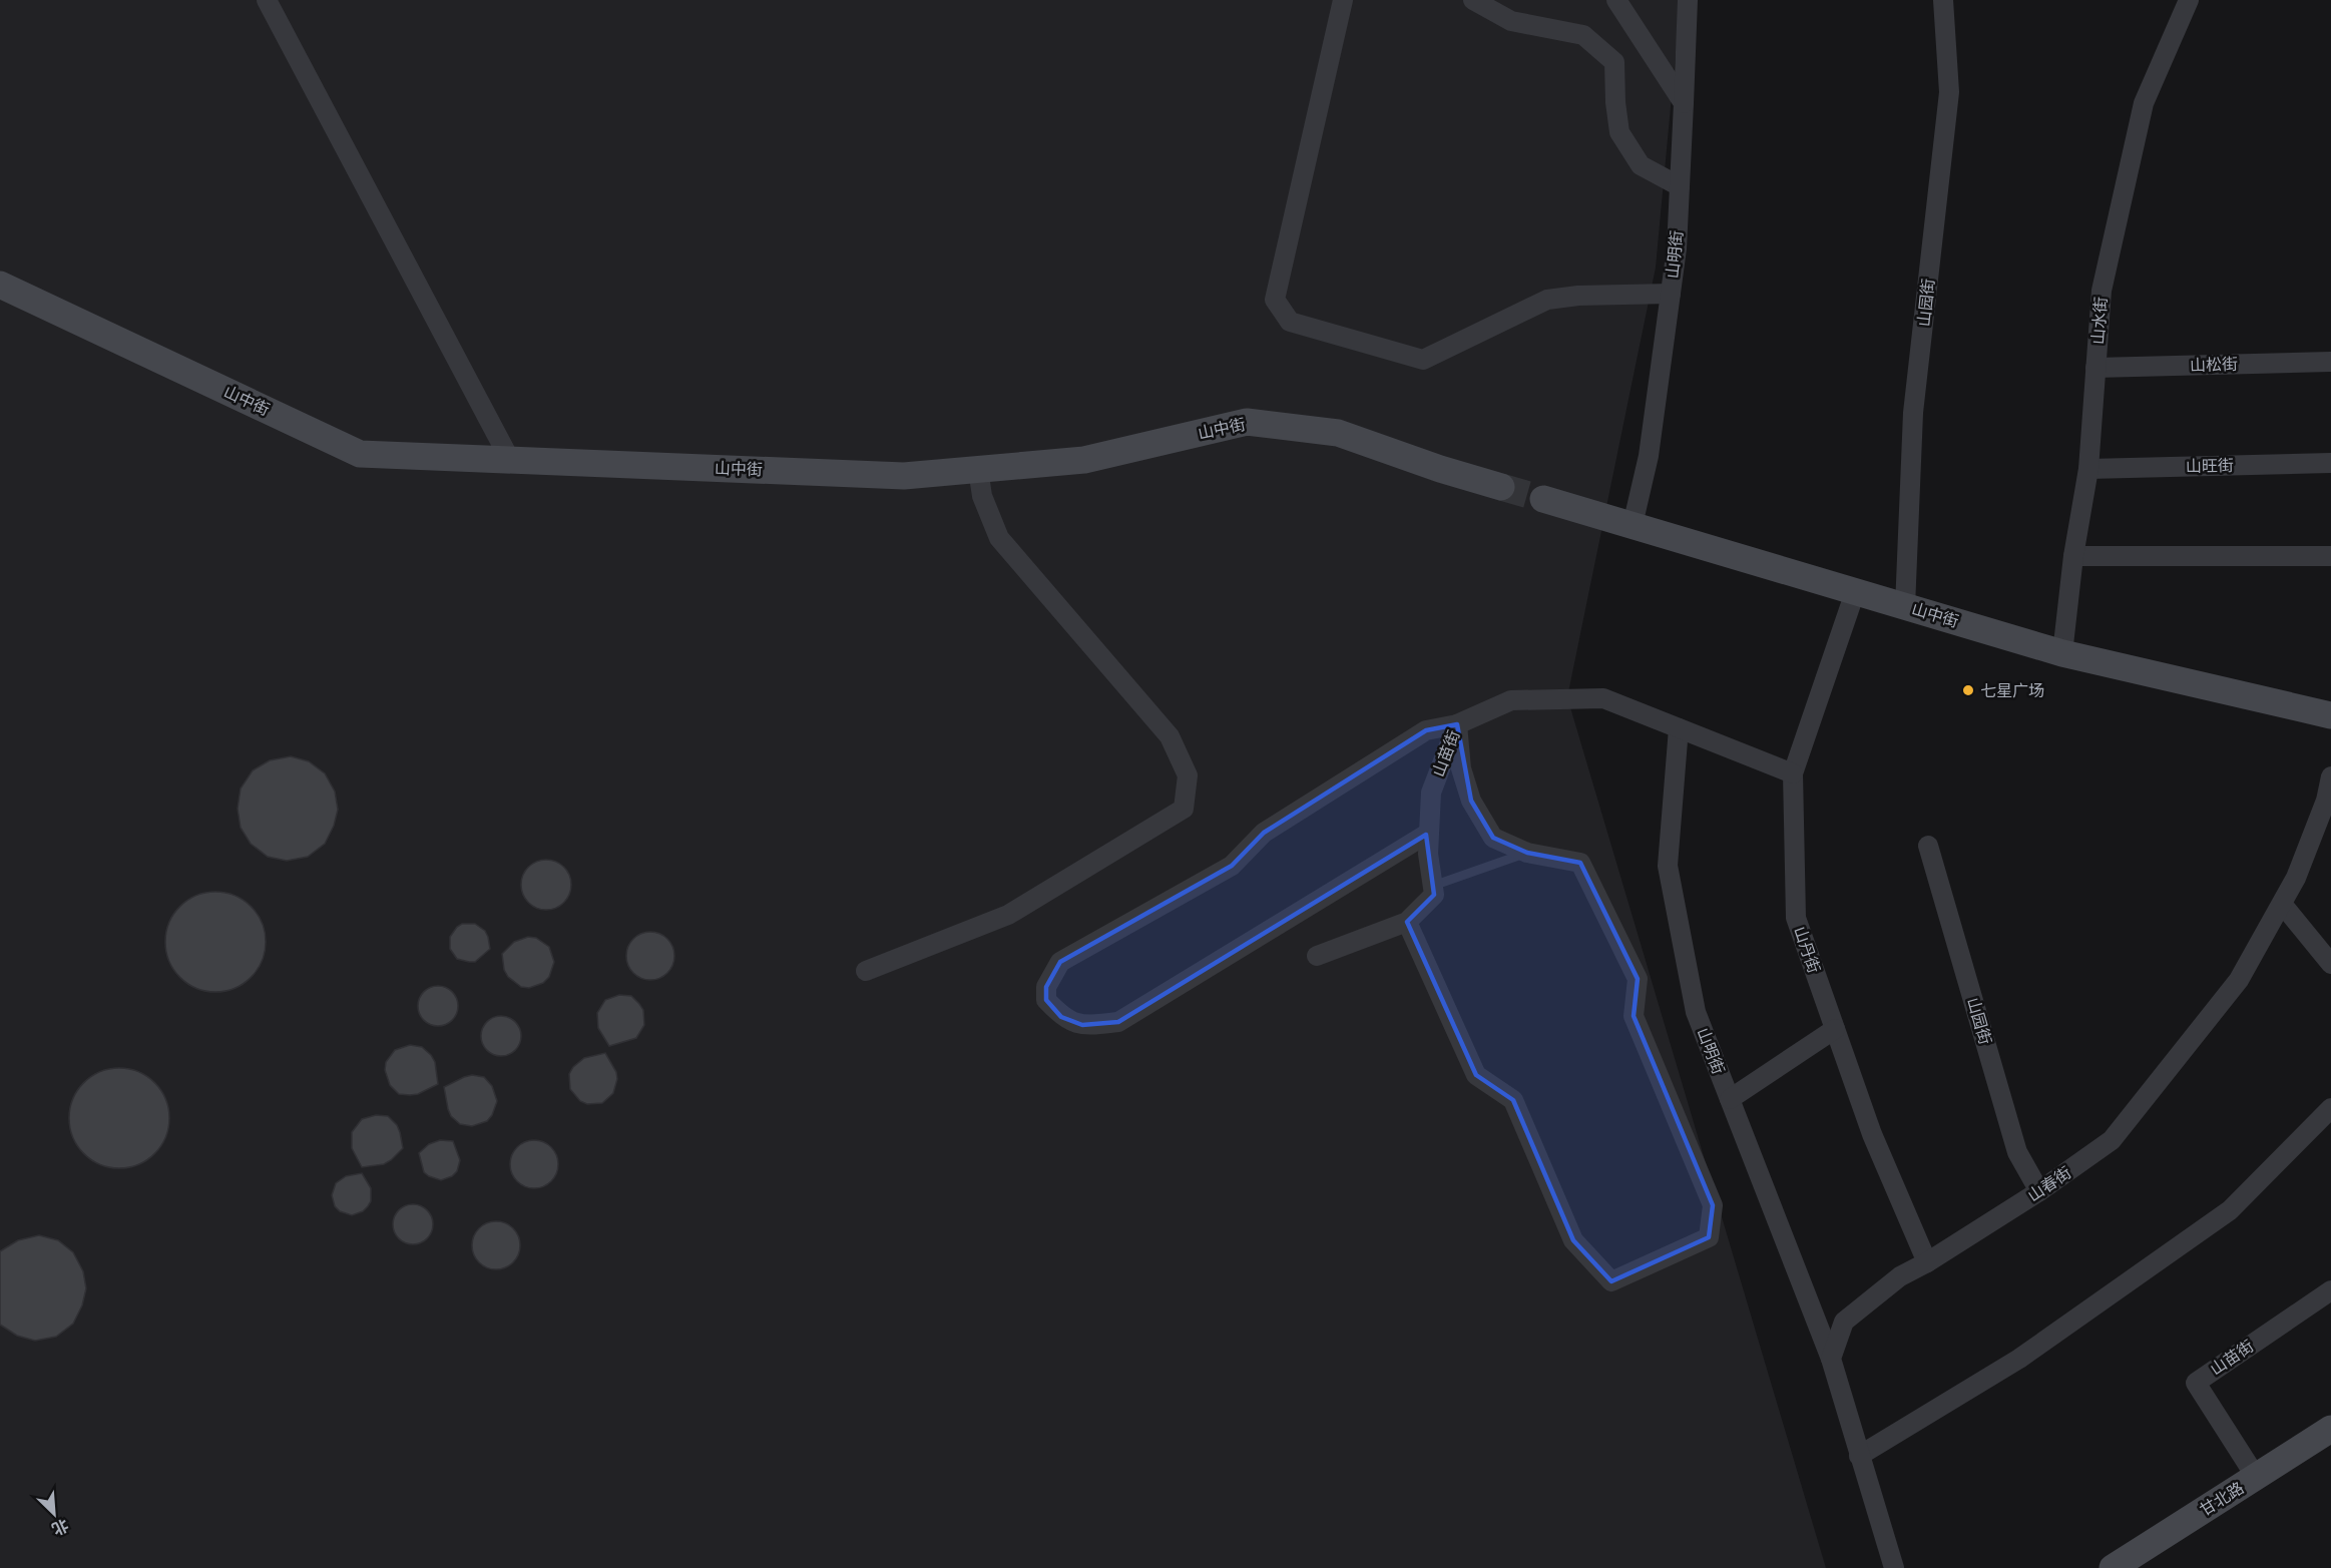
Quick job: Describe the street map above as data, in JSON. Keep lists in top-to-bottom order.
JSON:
{
  "streets": {
    "street": [
      "山明街",
      "山园街",
      "山水街",
      "山松街",
      "山中街",
      "山旺街",
      "山苗街",
      "山丹街",
      "山春街",
      "甘北路"
    ]
  },
  "crossings": [
    ["山明街", "山中街"],
    ["山明街", "山苗街"],
    ["山明街", "山春街"],
    ["山园街", "山中街"],
    ["山园街", "山春街"],
    ["山水街", "山松街"],
    ["山水街", "山中街"],
    ["山水街", "山旺街"],
    ["山中街", "山丹街"],
    ["山苗街", "山丹街"],
    ["山苗街", "甘北路"],
    ["山丹街", "山春街"]
  ],
  "places": ["七星广场"],
  "north": "bottom right"
}
